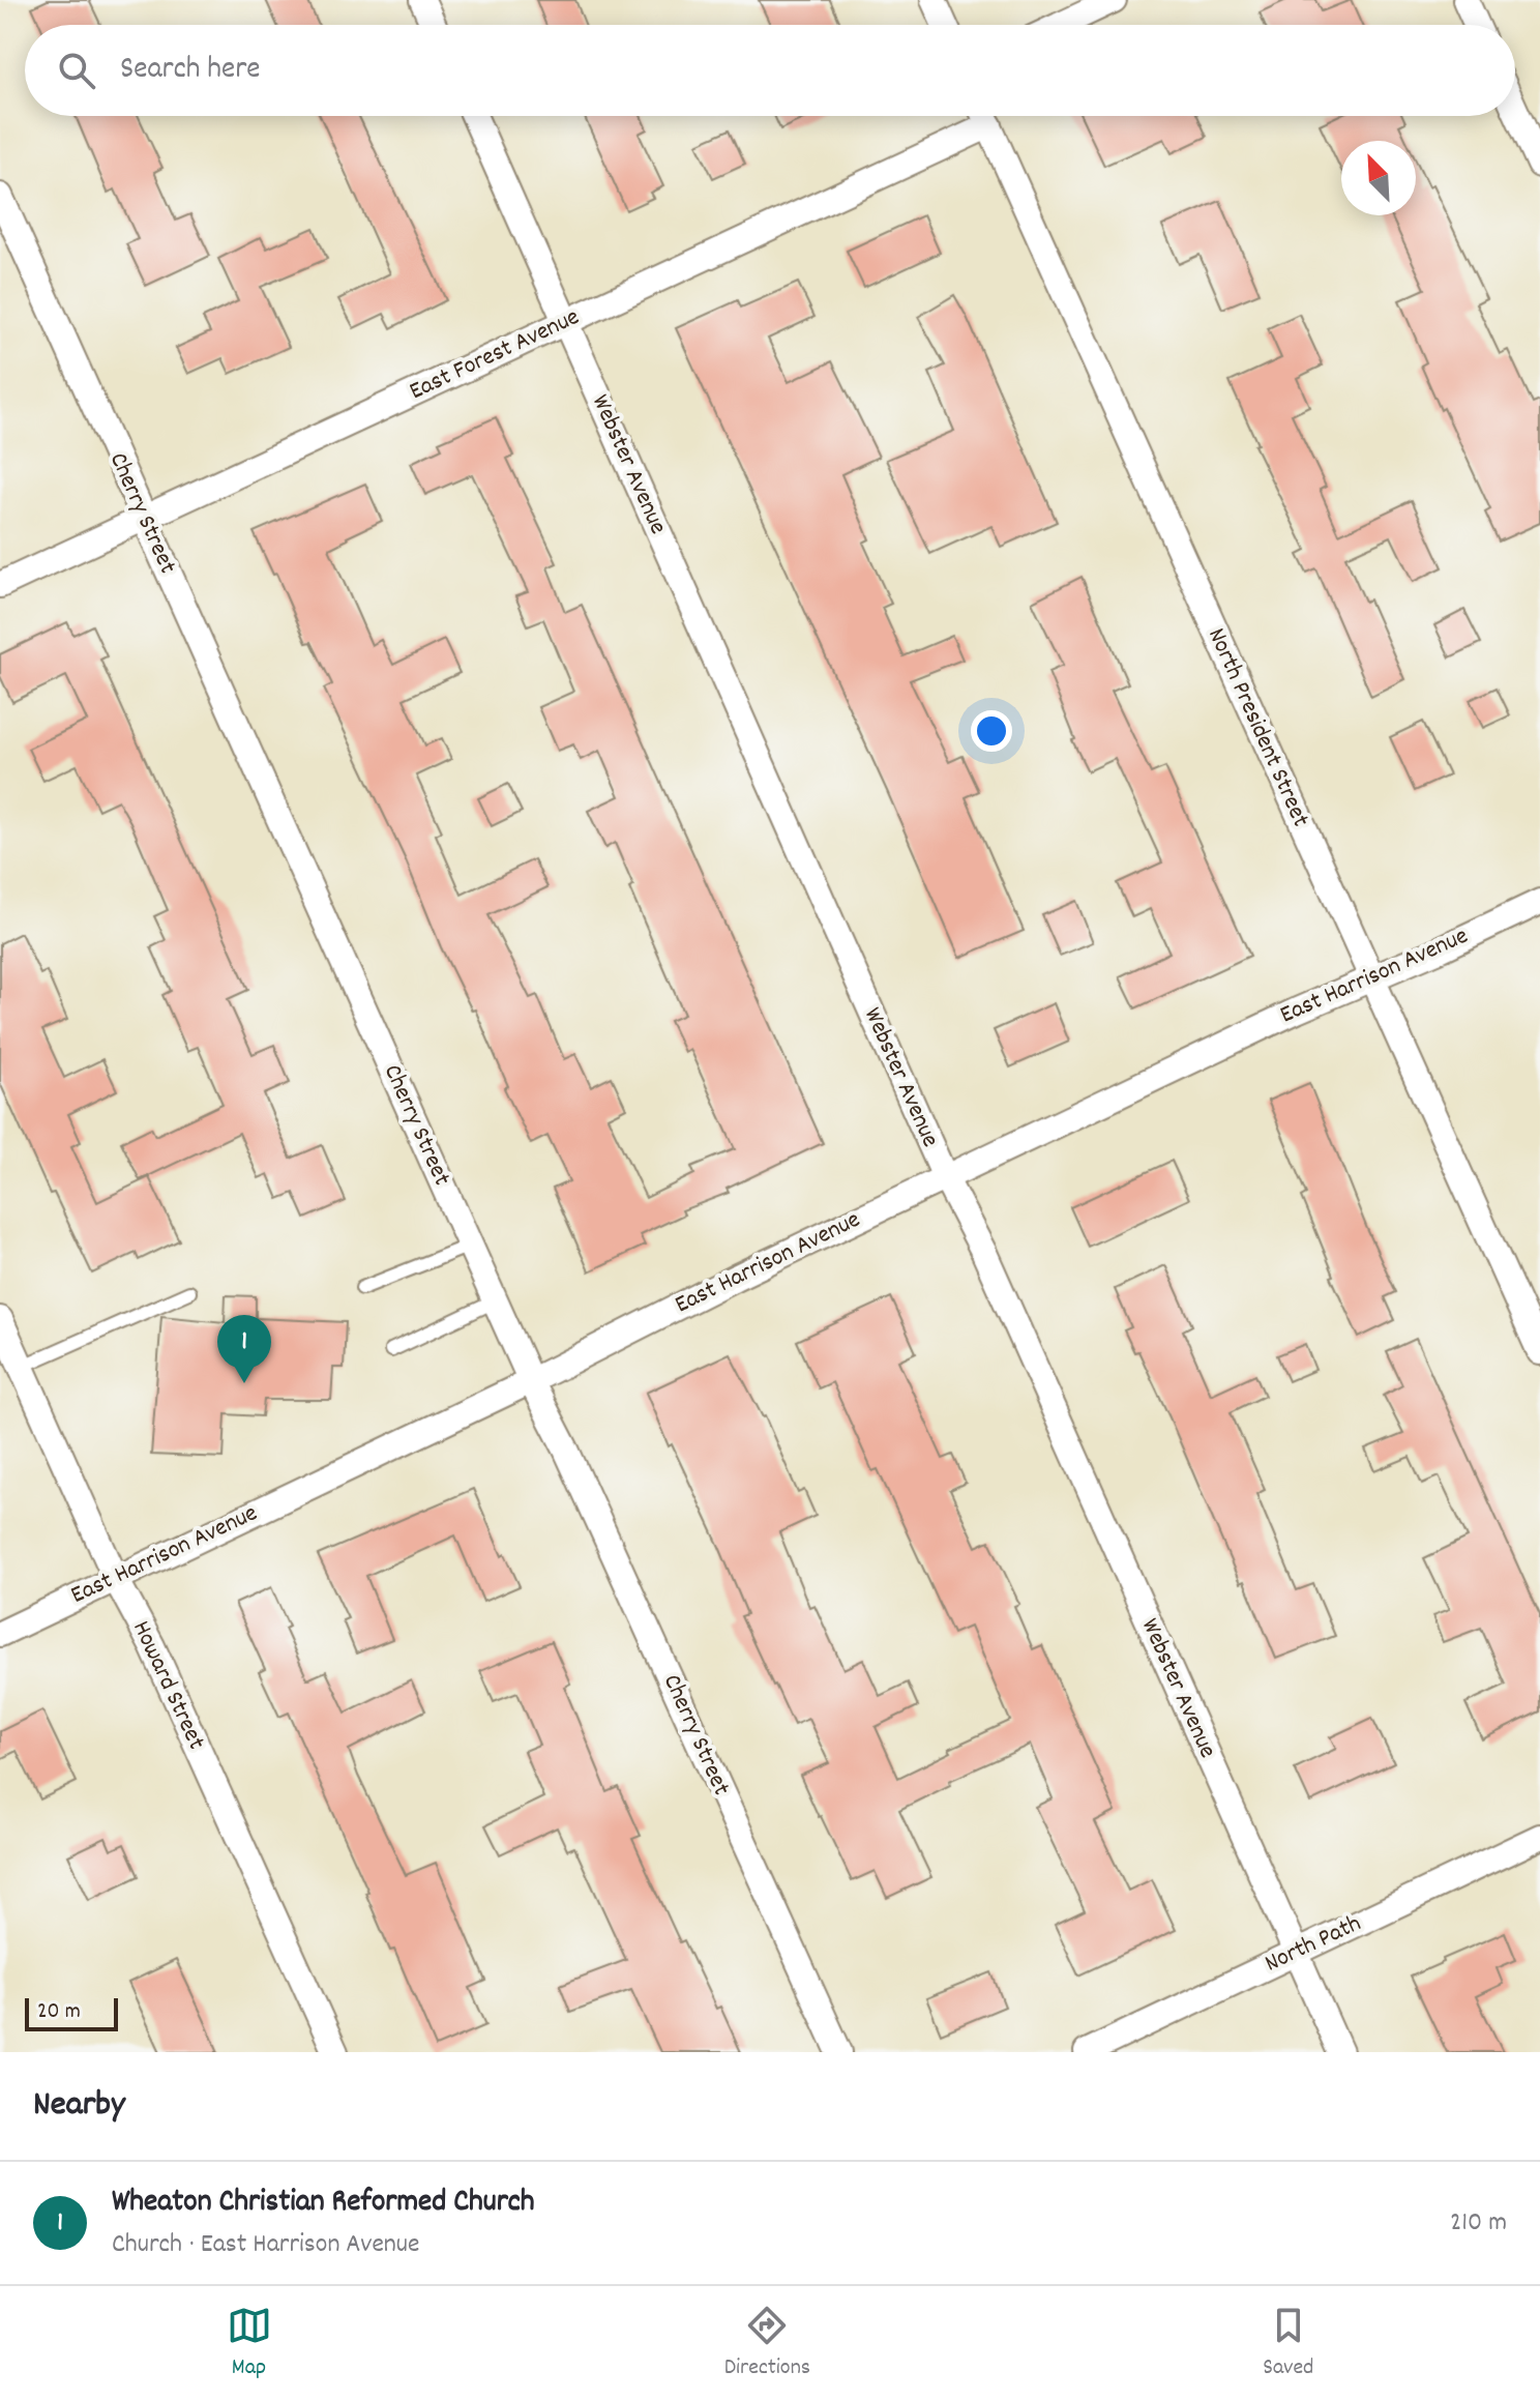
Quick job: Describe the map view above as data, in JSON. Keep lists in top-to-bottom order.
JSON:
{
  "streets": {
    "street": [
      "East Forest Avenue",
      "Webster Avenue",
      "Cherry Street",
      "North President Street",
      "East Harrison Avenue",
      "Howard Street",
      "North Path"
    ]
  },
  "crossings": [
    ["East Forest Avenue", "Webster Avenue"],
    ["East Forest Avenue", "Cherry Street"],
    ["East Forest Avenue", "North President Street"],
    ["Webster Avenue", "East Harrison Avenue"],
    ["Webster Avenue", "North Path"],
    ["Cherry Street", "East Harrison Avenue"],
    ["North President Street", "East Harrison Avenue"],
    ["East Harrison Avenue", "Howard Street"]
  ],
  "scale_bar": "20 m",
  "north": "top left",
  "page": {
    "search": "Search here",
    "pins": "1",
    "scale": "20 m",
    "heading": "Nearby",
    "list": [
      {
        "mark": "1",
        "name": "Wheaton Christian Reformed Church",
        "note": "Church · East Harrison Avenue",
        "value": "210 m"
      }
    ],
    "nav": ["Map", "Directions", "Saved"]
  }
}
